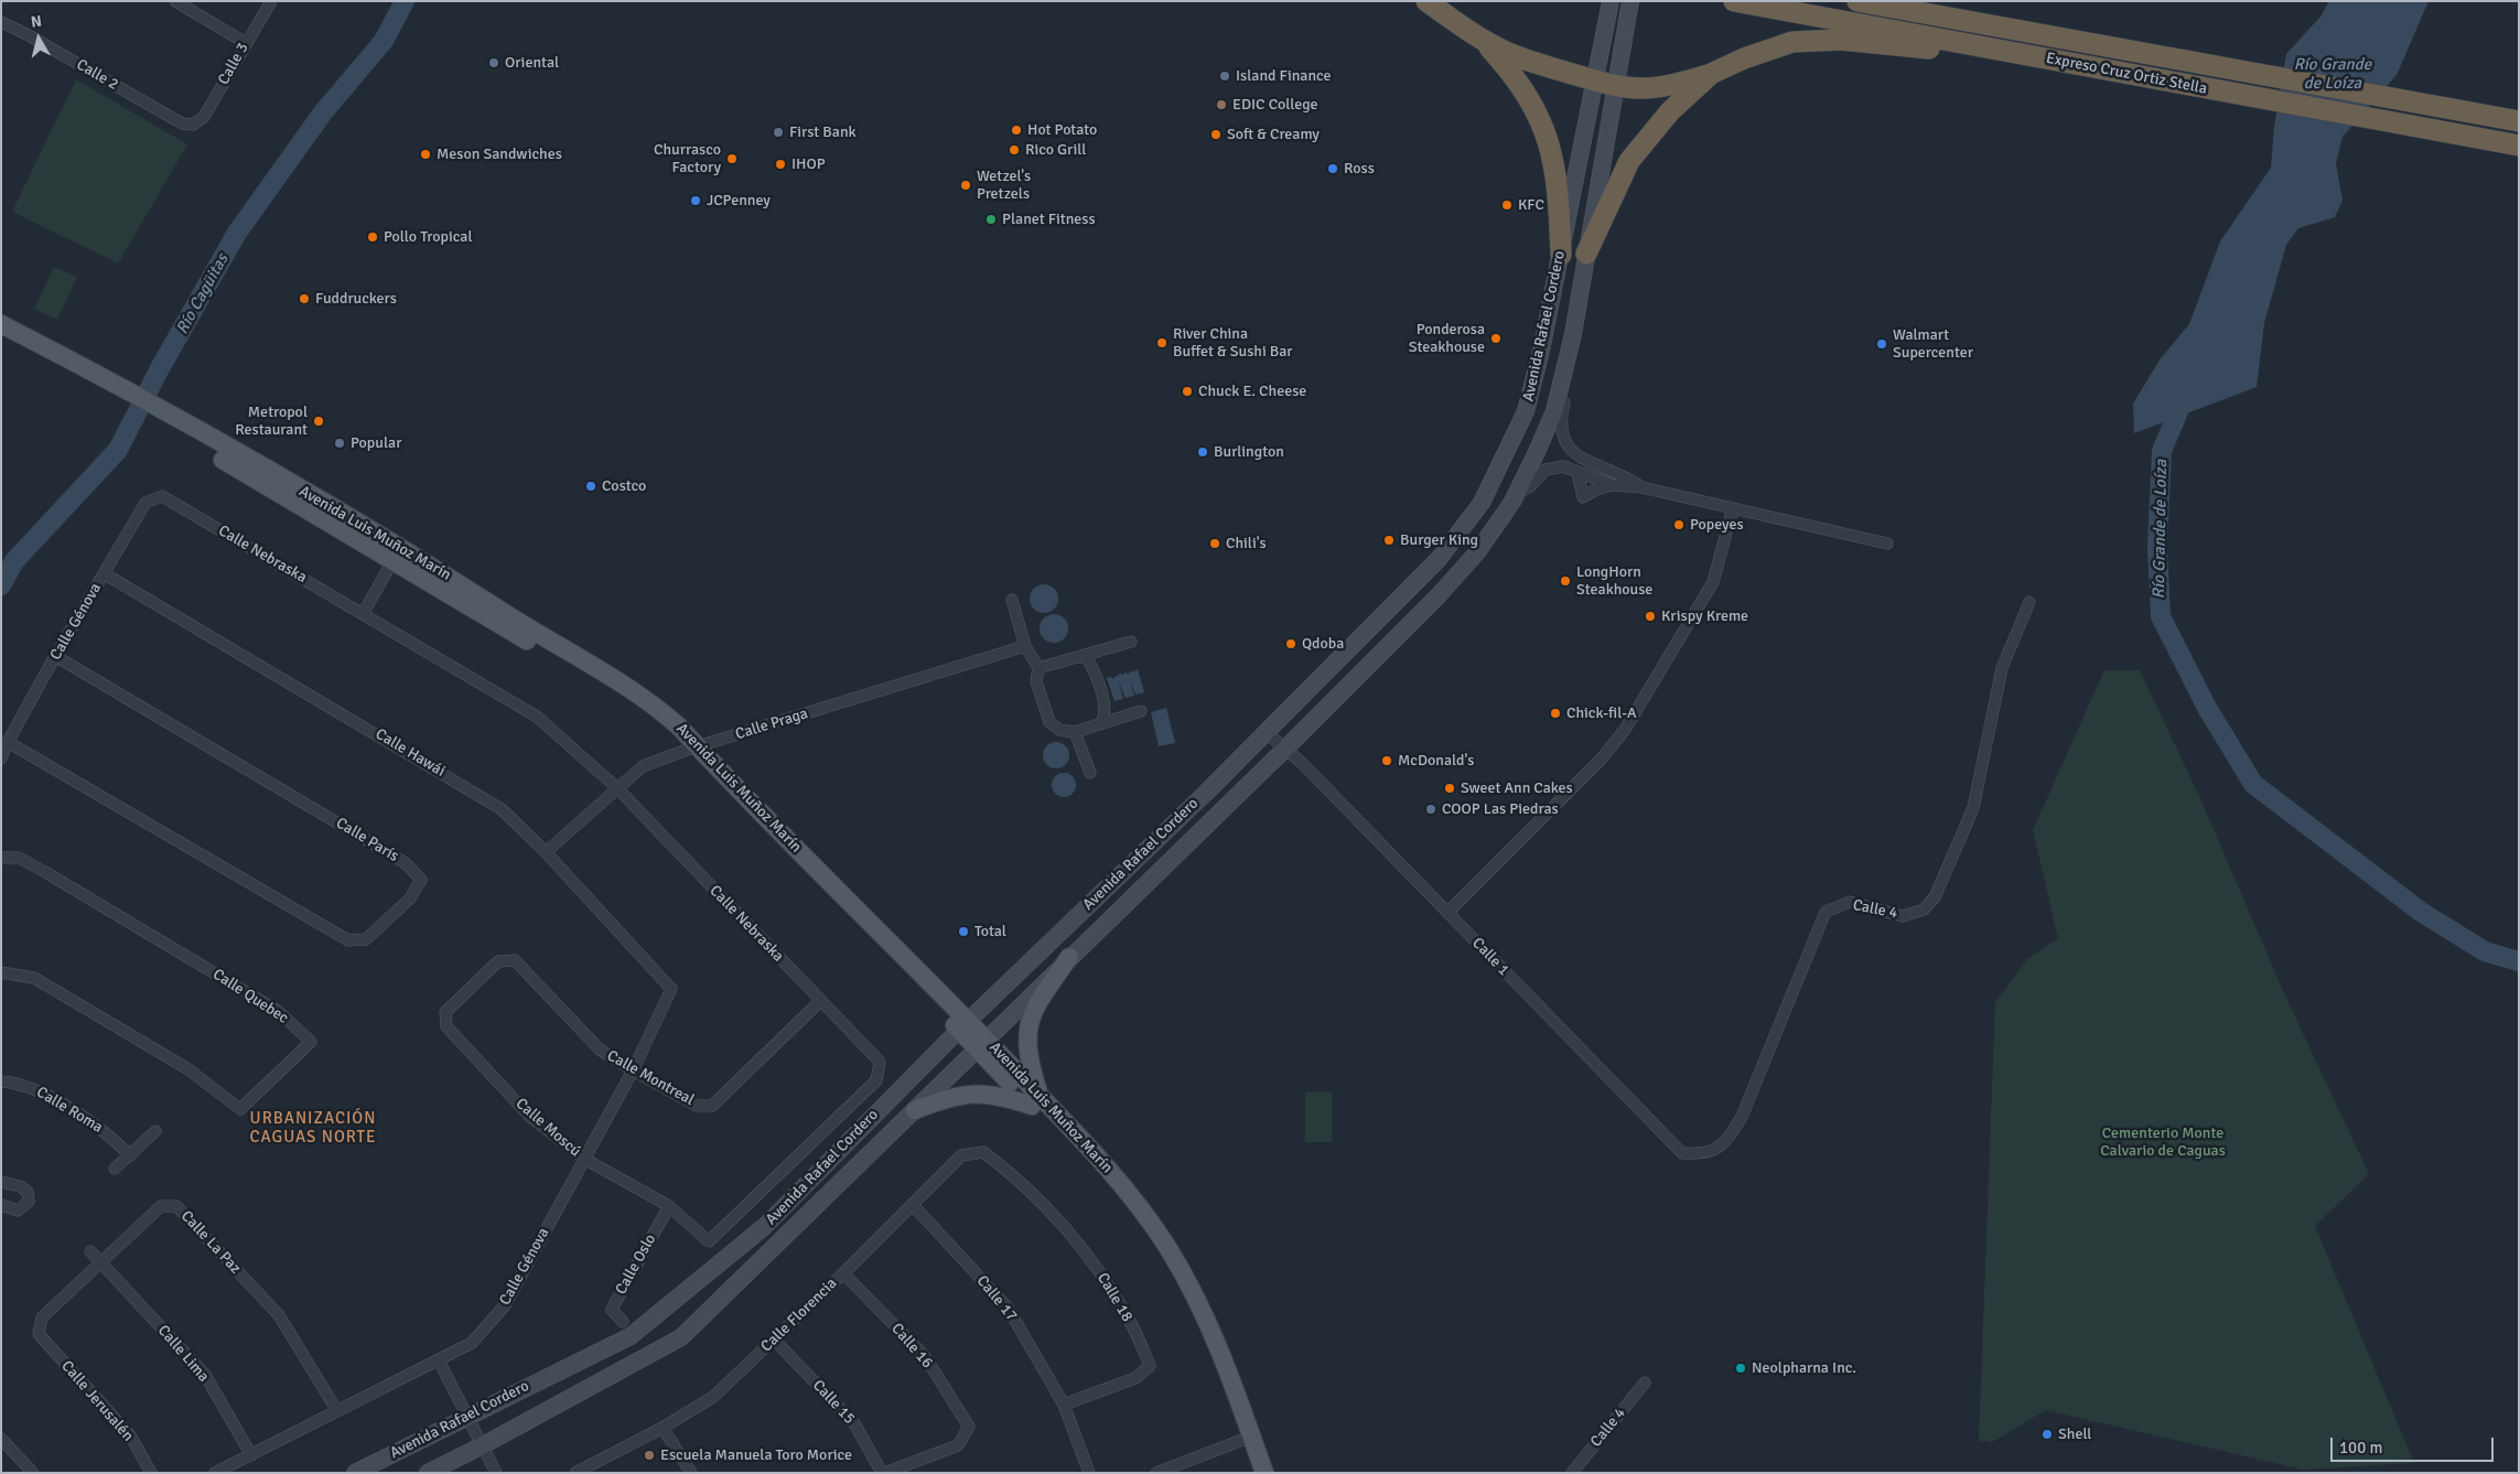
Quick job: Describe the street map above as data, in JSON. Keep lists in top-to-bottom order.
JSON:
{
  "streets": {
    "highway": ["Expreso Cruz Ortiz Stella"],
    "main road": ["Avenida Rafael Cordero", "Avenida Luis Muñoz Marín"],
    "street": [
      "Calle 3",
      "Calle 2",
      "Calle Nebraska",
      "Calle Génova",
      "Calle Praga",
      "Calle Hawái",
      "Calle París",
      "Calle 4",
      "Calle 1",
      "Calle Quebec",
      "Calle Montreal",
      "Calle Roma",
      "Calle Moscú",
      "Calle La Paz",
      "Calle Oslo",
      "Calle 18",
      "Calle 17",
      "Calle Florencia",
      "Calle 16",
      "Calle Lima",
      "Calle Jerusalén",
      "Calle 15"
    ]
  },
  "crossings": [
    ["Calle 3", "Calle 2"],
    ["Avenida Rafael Cordero", "Avenida Luis Muñoz Marín"],
    ["Avenida Rafael Cordero", "Calle 1"],
    ["Avenida Luis Muñoz Marín", "Calle Praga"],
    ["Calle Nebraska", "Calle Génova"],
    ["Calle Nebraska", "Calle Praga"],
    ["Calle Nebraska", "Calle Montreal"],
    ["Calle Nebraska", "Calle Moscú"],
    ["Calle Nebraska", "Calle Oslo"],
    ["Calle Génova", "Calle Hawái"],
    ["Calle Génova", "Calle París"],
    ["Calle Génova", "Calle Montreal"],
    ["Calle Génova", "Calle Moscú"],
    ["Calle Génova", "Calle La Paz"],
    ["Calle Génova", "Calle Lima"],
    ["Calle Praga", "Calle Hawái"],
    ["Calle 4", "Calle 1"],
    ["Calle Montreal", "Calle Moscú"],
    ["Calle Moscú", "Calle Oslo"],
    ["Calle La Paz", "Calle Lima"],
    ["Calle La Paz", "Calle Jerusalén"],
    ["Calle 18", "Calle 17"],
    ["Calle 18", "Calle Florencia"],
    ["Calle 17", "Calle Florencia"],
    ["Calle Florencia", "Calle 16"],
    ["Calle Florencia", "Calle 15"],
    ["Calle 16", "Calle 15"]
  ],
  "districts": ["URBANIZACIÓN CAGUAS NORTE"],
  "water": ["Río Grande de Loíza", "Río Cagüitas"],
  "parks": ["Cementerio Monte Calvario de Caguas"],
  "places": [
    "Oriental",
    "Island Finance",
    "EDIC College",
    "Hot Potato",
    "First Bank",
    "Soft & Creamy",
    "Rico Grill",
    "Meson Sandwiches",
    "Churrasco Factory",
    "IHOP",
    "Ross",
    "Wetzel's Pretzels",
    "JCPenney",
    "KFC",
    "Planet Fitness",
    "Pollo Tropical",
    "Fuddruckers",
    "Ponderosa Steakhouse",
    "River China Buffet & Sushi Bar",
    "Walmart Supercenter",
    "Chuck E. Cheese",
    "Metropol Restaurant",
    "Popular",
    "Burlington",
    "Costco",
    "Popeyes",
    "Burger King",
    "Chili's",
    "LongHorn Steakhouse",
    "Krispy Kreme",
    "Qdoba",
    "Chick-fil-A",
    "McDonald's",
    "Sweet Ann Cakes",
    "COOP Las Piedras",
    "Total",
    "Neolpharna Inc.",
    "Shell",
    "Escuela Manuela Toro Morice"
  ],
  "scale_bar": "100 m",
  "north": "top"
}
